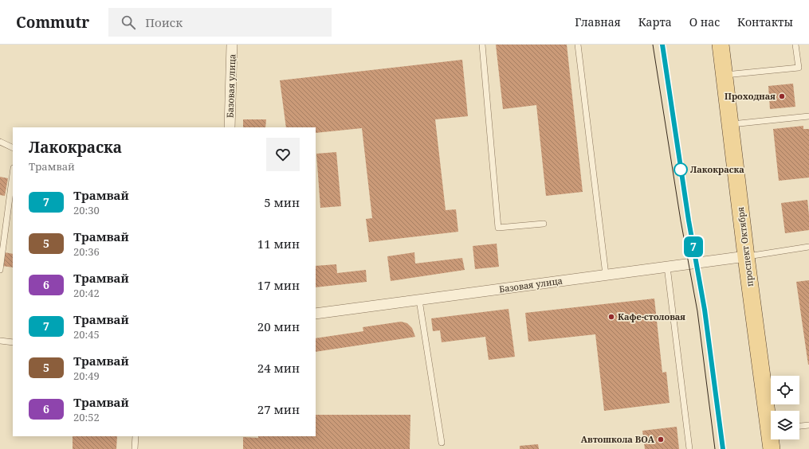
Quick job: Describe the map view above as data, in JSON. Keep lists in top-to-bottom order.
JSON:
{
  "streets": {
    "main road": ["проспект Октября"],
    "street": ["Базовая улица"]
  },
  "crossings": [
    ["Базовая улица", "проспект Октября"]
  ],
  "places": [
    "Проходная",
    "Лакокраска",
    "Кафе-столовая",
    "Автошкола ВОА"
  ],
  "lines": ["tram line 7"],
  "page": {
    "header": "Commutr",
    "search": "Поиск",
    "nav": [
      "Главная",
      "Карта",
      "О нас",
      "Контакты"
    ],
    "on_map": "7",
    "heading": ["Лакокраска", "Трамвай"],
    "list": [
      {
        "mark": "7",
        "name": "Трамвай",
        "note": "20:30",
        "value": "5 мин"
      },
      {
        "mark": "5",
        "name": "Трамвай",
        "note": "20:36",
        "value": "11 мин"
      },
      {
        "mark": "6",
        "name": "Трамвай",
        "note": "20:42",
        "value": "17 мин"
      },
      {
        "mark": "7",
        "name": "Трамвай",
        "note": "20:45",
        "value": "20 мин"
      },
      {
        "mark": "5",
        "name": "Трамвай",
        "note": "20:49",
        "value": "24 мин"
      },
      {
        "mark": "6",
        "name": "Трамвай",
        "note": "20:52",
        "value": "27 мин"
      }
    ]
  }
}
